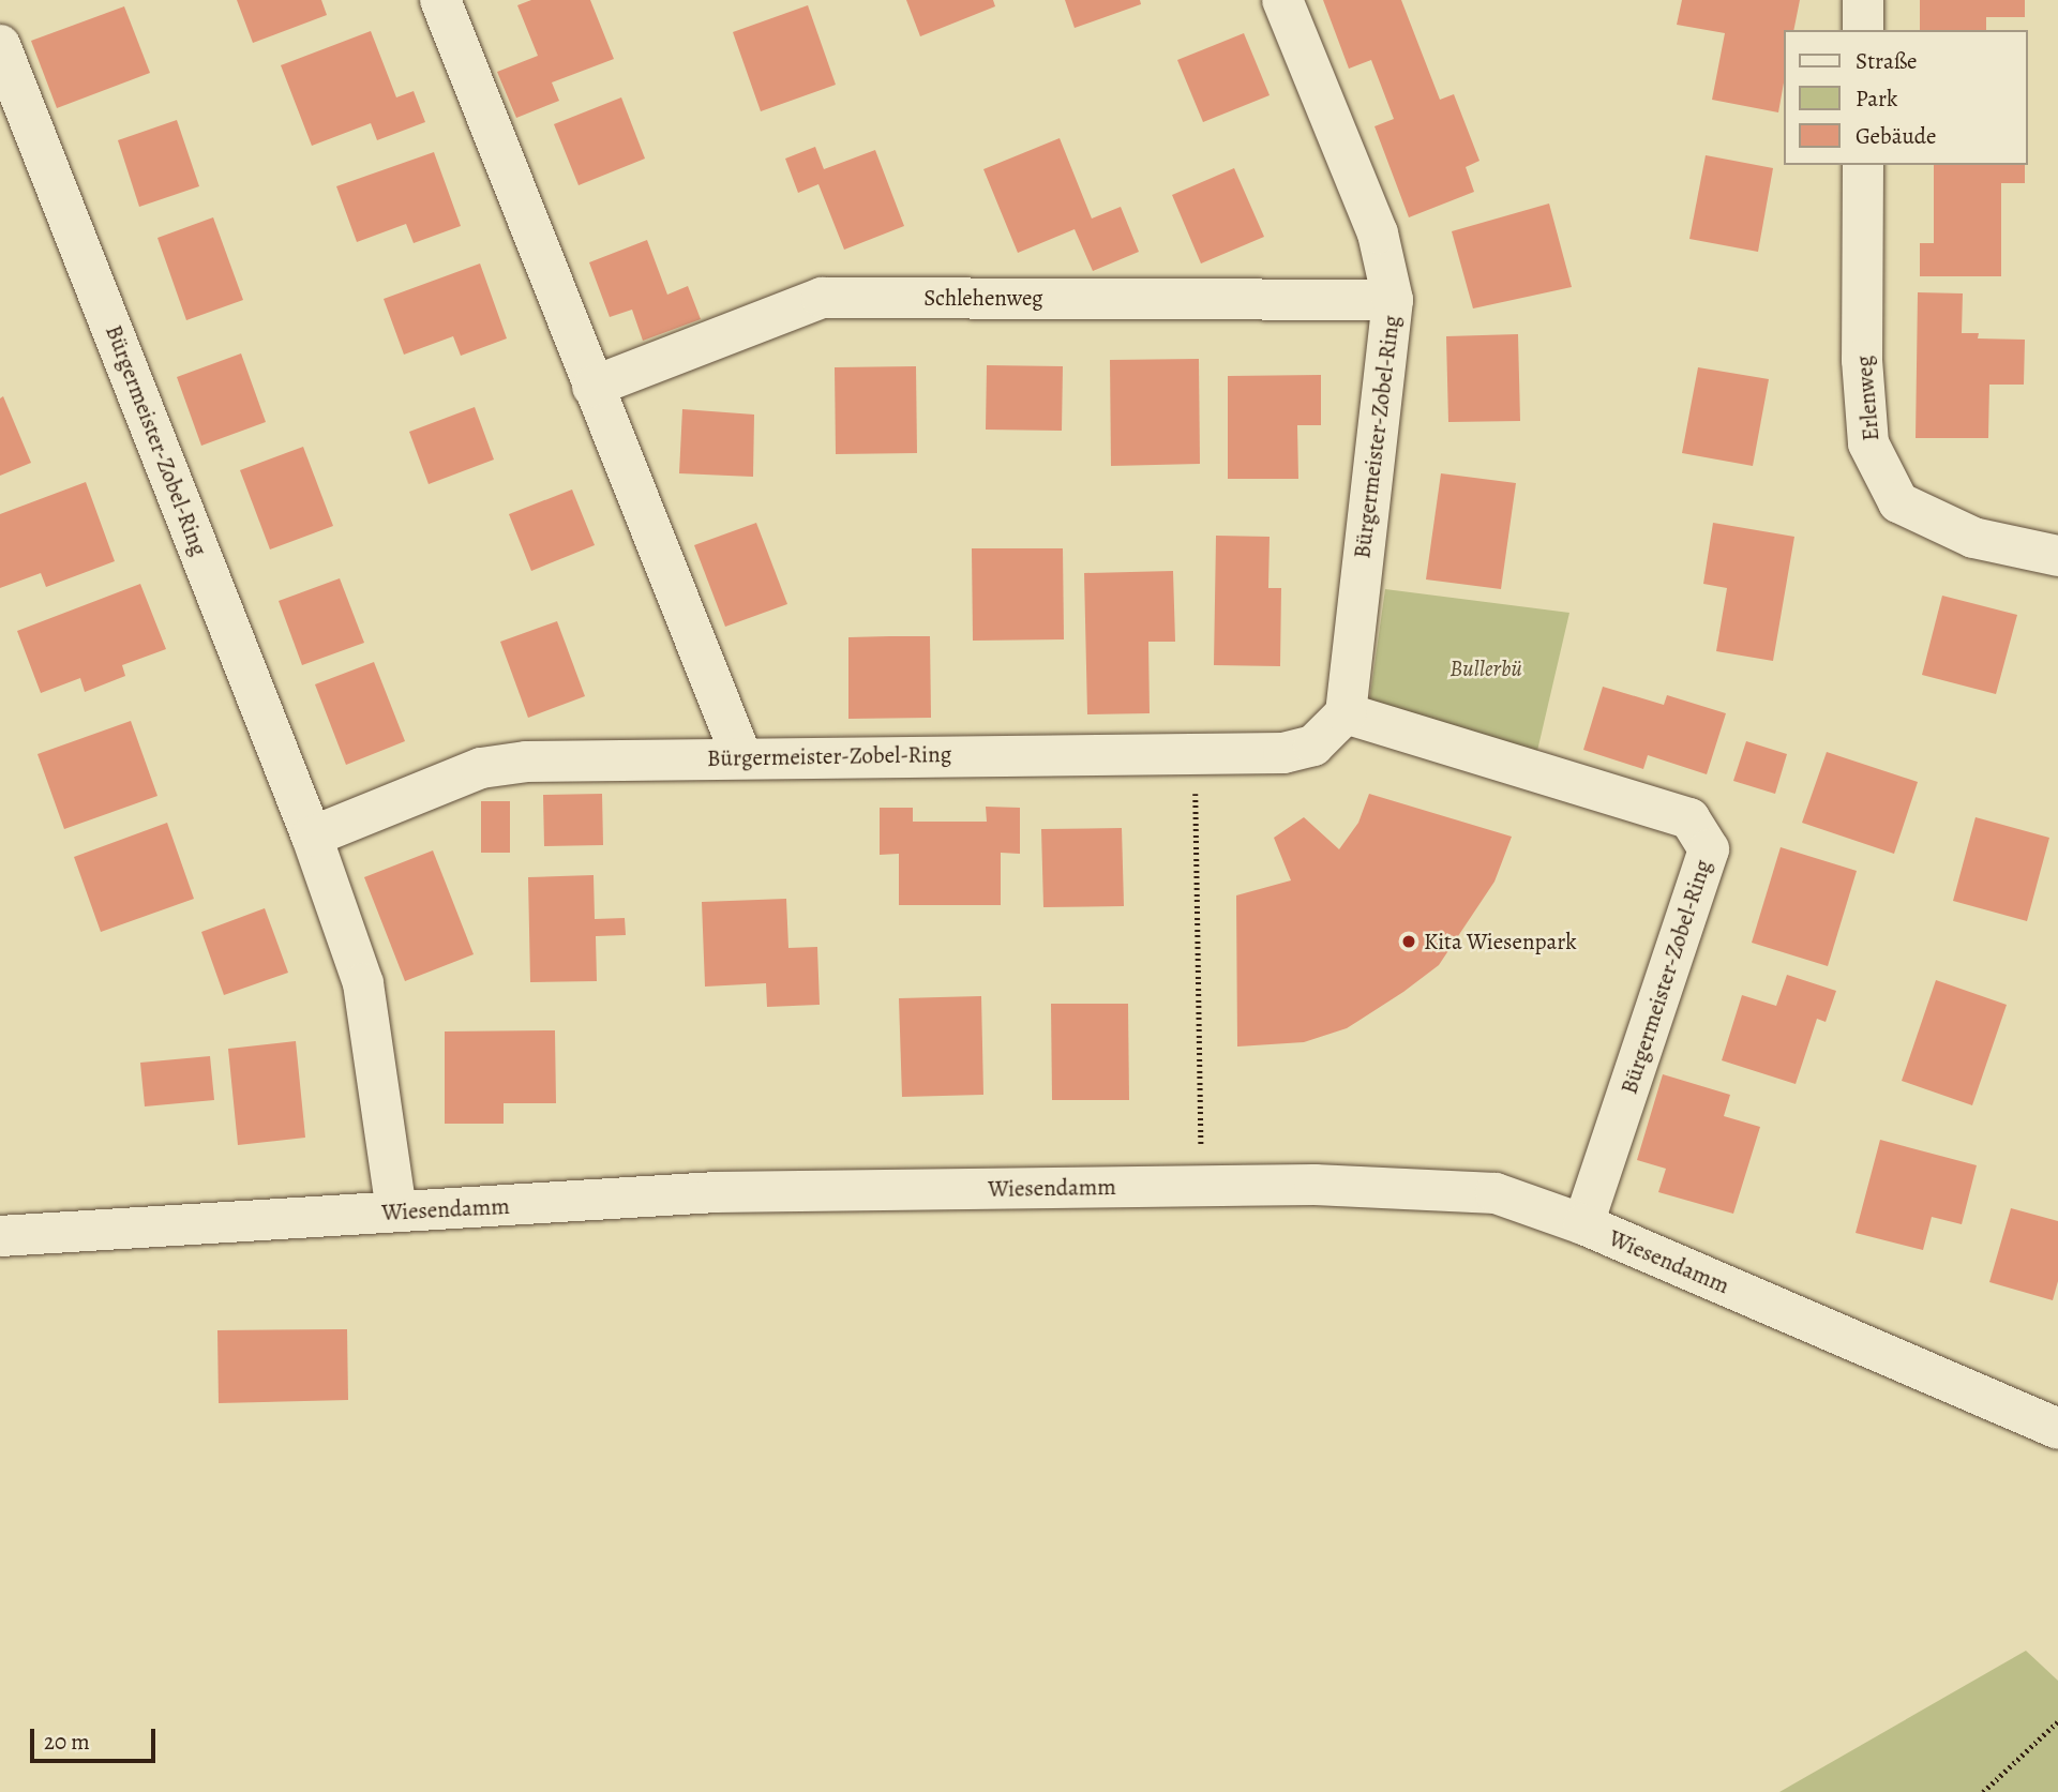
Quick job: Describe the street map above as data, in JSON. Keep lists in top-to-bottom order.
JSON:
{
  "streets": {
    "street": [
      "Schlehenweg",
      "Erlenweg",
      "Bürgermeister-Zobel-Ring",
      "Wiesendamm"
    ]
  },
  "crossings": [
    ["Schlehenweg", "Bürgermeister-Zobel-Ring"],
    ["Bürgermeister-Zobel-Ring", "Wiesendamm"]
  ],
  "parks": ["Bullerbü"],
  "places": ["Kita Wiesenpark"],
  "legend": ["Straße", "Park", "Gebäude"],
  "scale_bar": "20 m"
}
